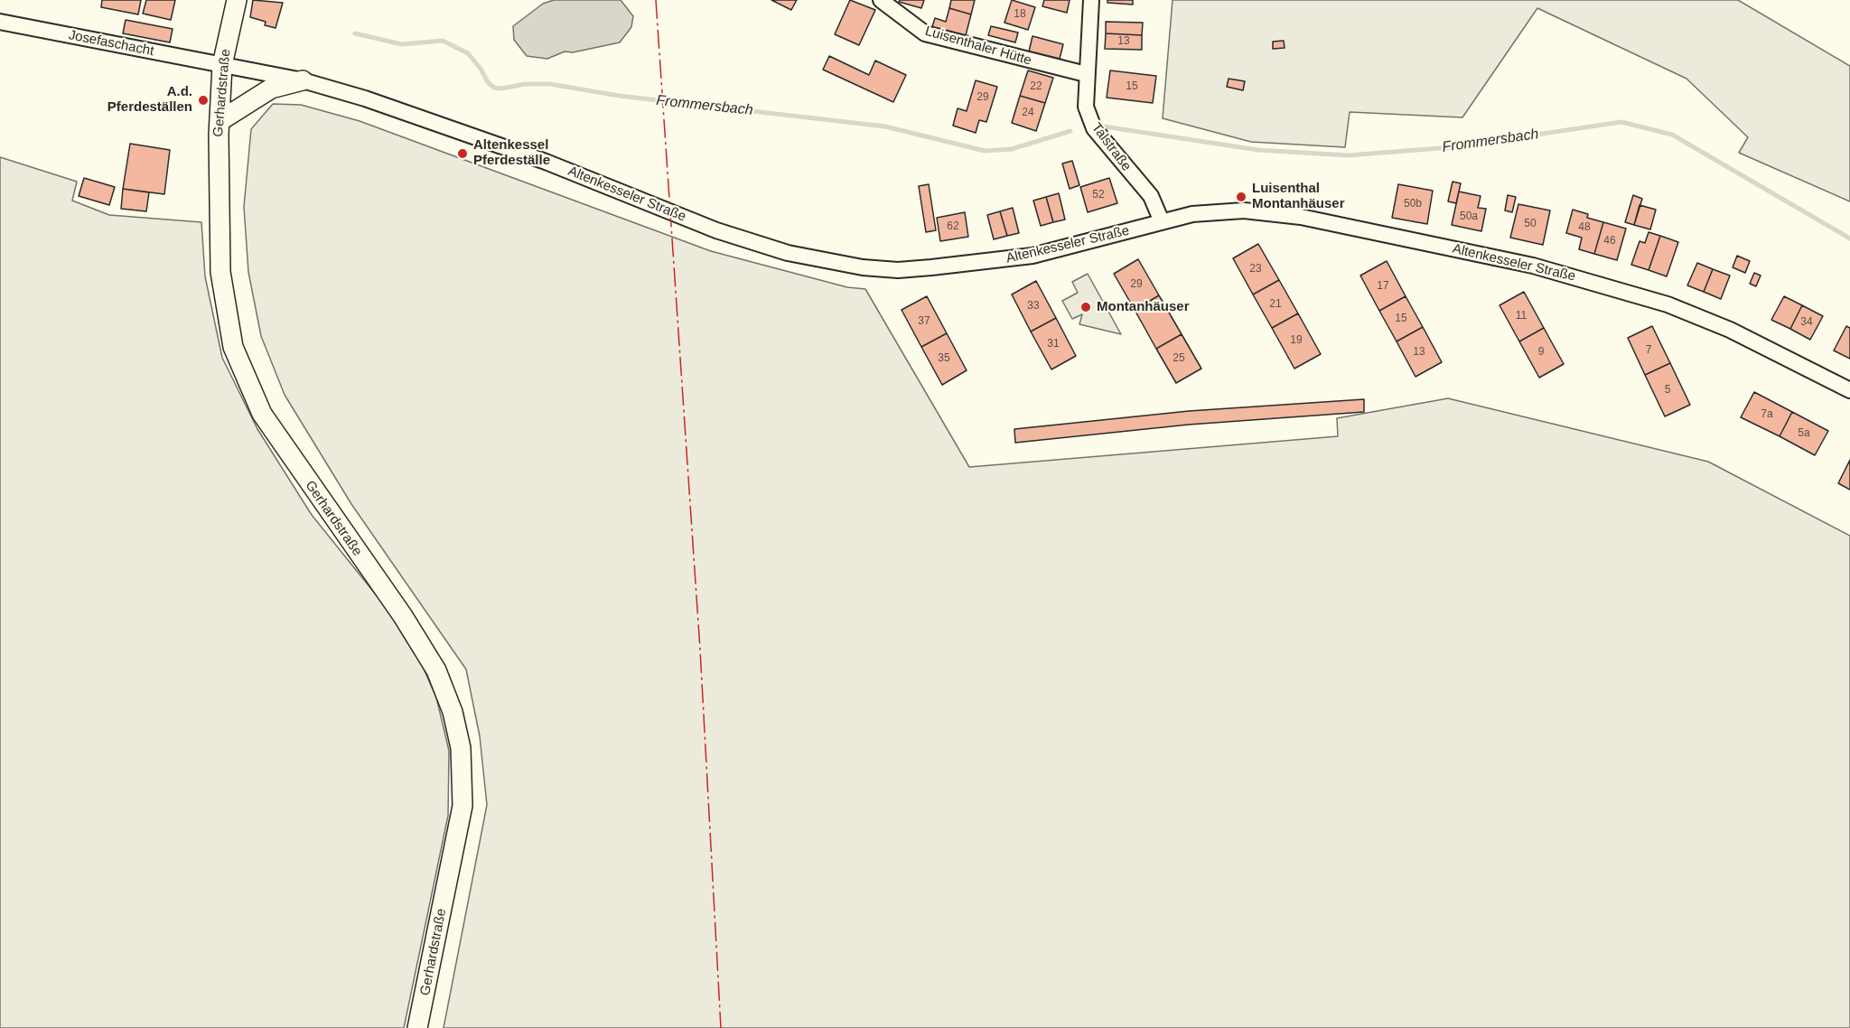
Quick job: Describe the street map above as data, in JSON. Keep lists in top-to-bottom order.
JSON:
{
  "streets": {
    "street": [
      "Josefaschacht",
      "Luisenthaler Hütte",
      "Gerhardstraße",
      "Talstraße",
      "Altenkesseler Straße"
    ]
  },
  "crossings": [
    ["Josefaschacht", "Gerhardstraße"],
    ["Josefaschacht", "Altenkesseler Straße"],
    ["Luisenthaler Hütte", "Talstraße"],
    ["Gerhardstraße", "Altenkesseler Straße"],
    ["Talstraße", "Altenkesseler Straße"]
  ],
  "water": ["Frommersbach"],
  "places": [
    "A.d. Pferdeställen",
    "Altenkessel Pferdeställe",
    "Luisenthal Montanhäuser",
    "Montanhäuser"
  ],
  "house_numbers": [
    "18",
    "13",
    "22",
    "15",
    "29",
    "24",
    "52",
    "50b",
    "50a",
    "50",
    "62",
    "48",
    "46",
    "23",
    "29",
    "17",
    "21",
    "33",
    "11",
    "15",
    "37",
    "34",
    "19",
    "31",
    "7",
    "13",
    "9",
    "35",
    "25",
    "5",
    "7a",
    "5a"
  ]
}
